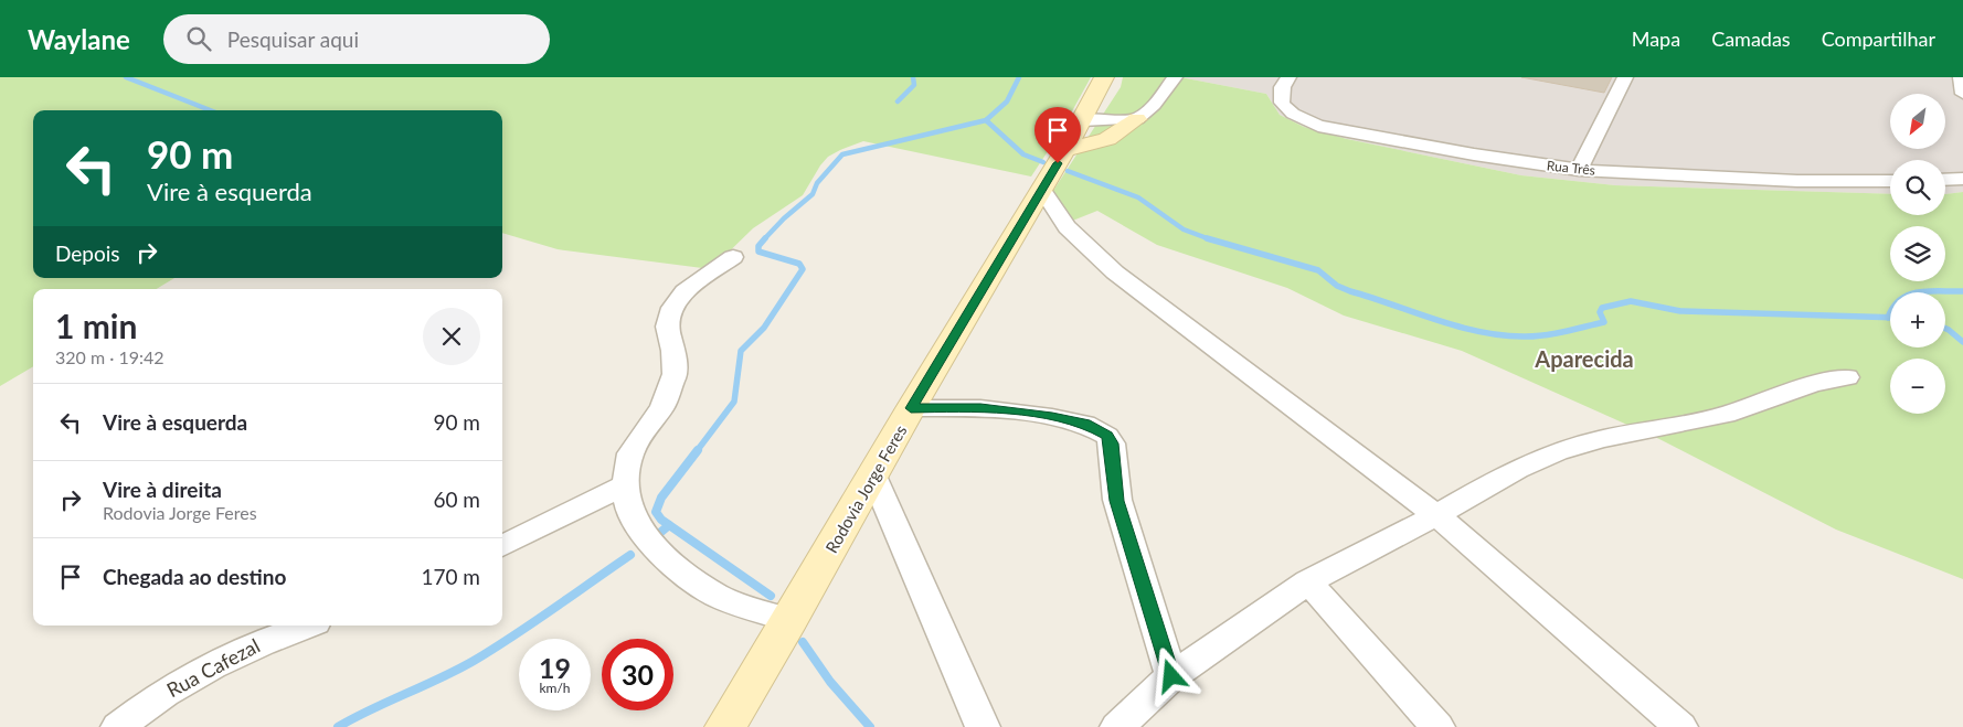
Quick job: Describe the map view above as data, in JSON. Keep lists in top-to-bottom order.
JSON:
{
  "streets": {
    "main road": ["Rodovia Jorge Feres"],
    "street": ["Rua Três", "Rua Cafezal"]
  },
  "districts": ["Aparecida"],
  "north": "bottom left",
  "page": {
    "header": "Waylane",
    "search": "Pesquisar aqui",
    "nav": ["Mapa", "Camadas", "Compartilhar"],
    "map_buttons": ["+", "−"],
    "turn": ["90 m", "Vire à esquerda"],
    "then": "Depois",
    "heading": ["1 min", "320 m · 19:42"],
    "list": [
      {
        "name": "Vire à esquerda",
        "value": "90 m"
      },
      {
        "name": "Vire à direita",
        "note": "Rodovia Jorge Feres",
        "value": "60 m"
      },
      {
        "name": "Chegada ao destino",
        "value": "170 m"
      }
    ],
    "speed": "19 km/h",
    "limit": "30"
  }
}
